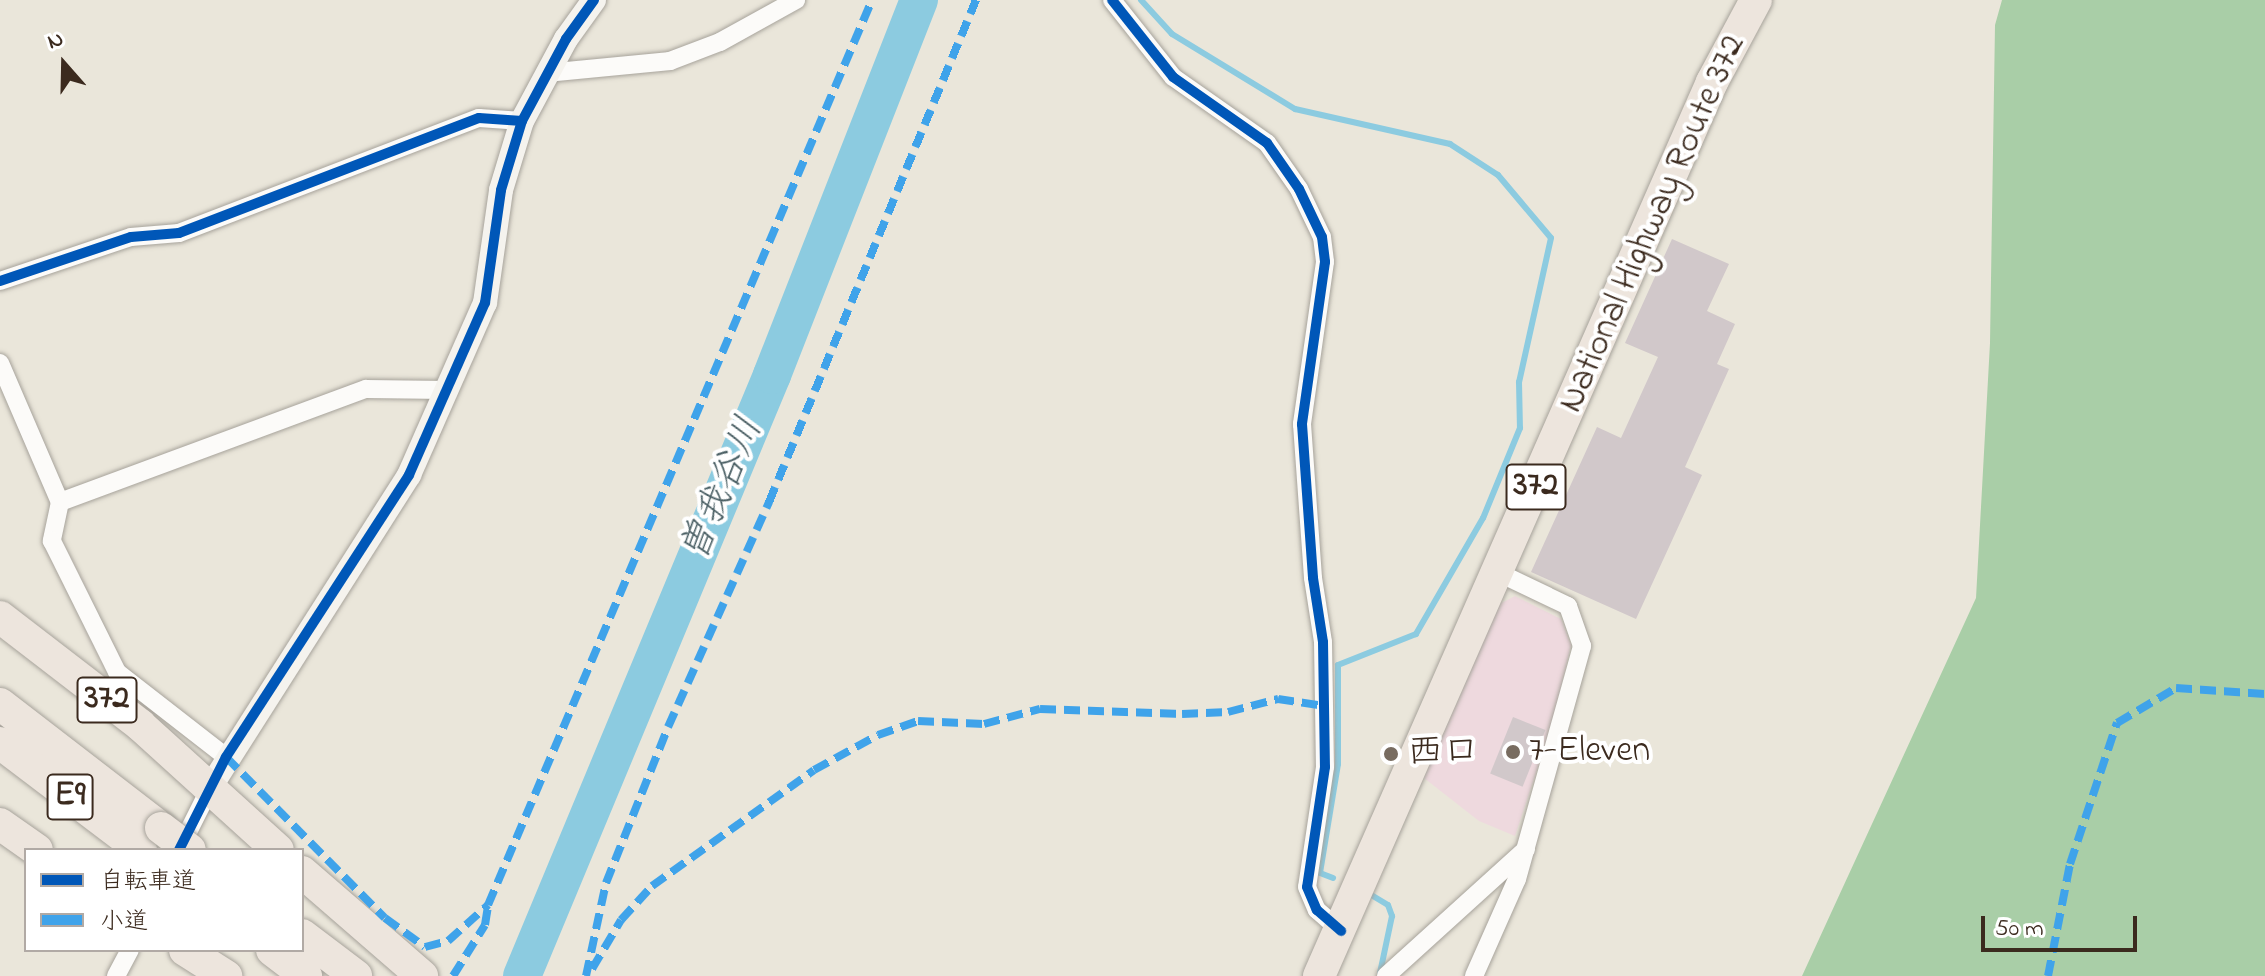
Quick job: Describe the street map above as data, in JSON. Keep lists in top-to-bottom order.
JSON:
{
  "streets": {
    "highway": ["National Highway Route 372", "372", "E9"]
  },
  "water": ["曽我谷川"],
  "places": ["7-Eleven", "西口"],
  "legend": ["自転車道", "小道"],
  "scale_bar": "50 m",
  "north": "top"
}
